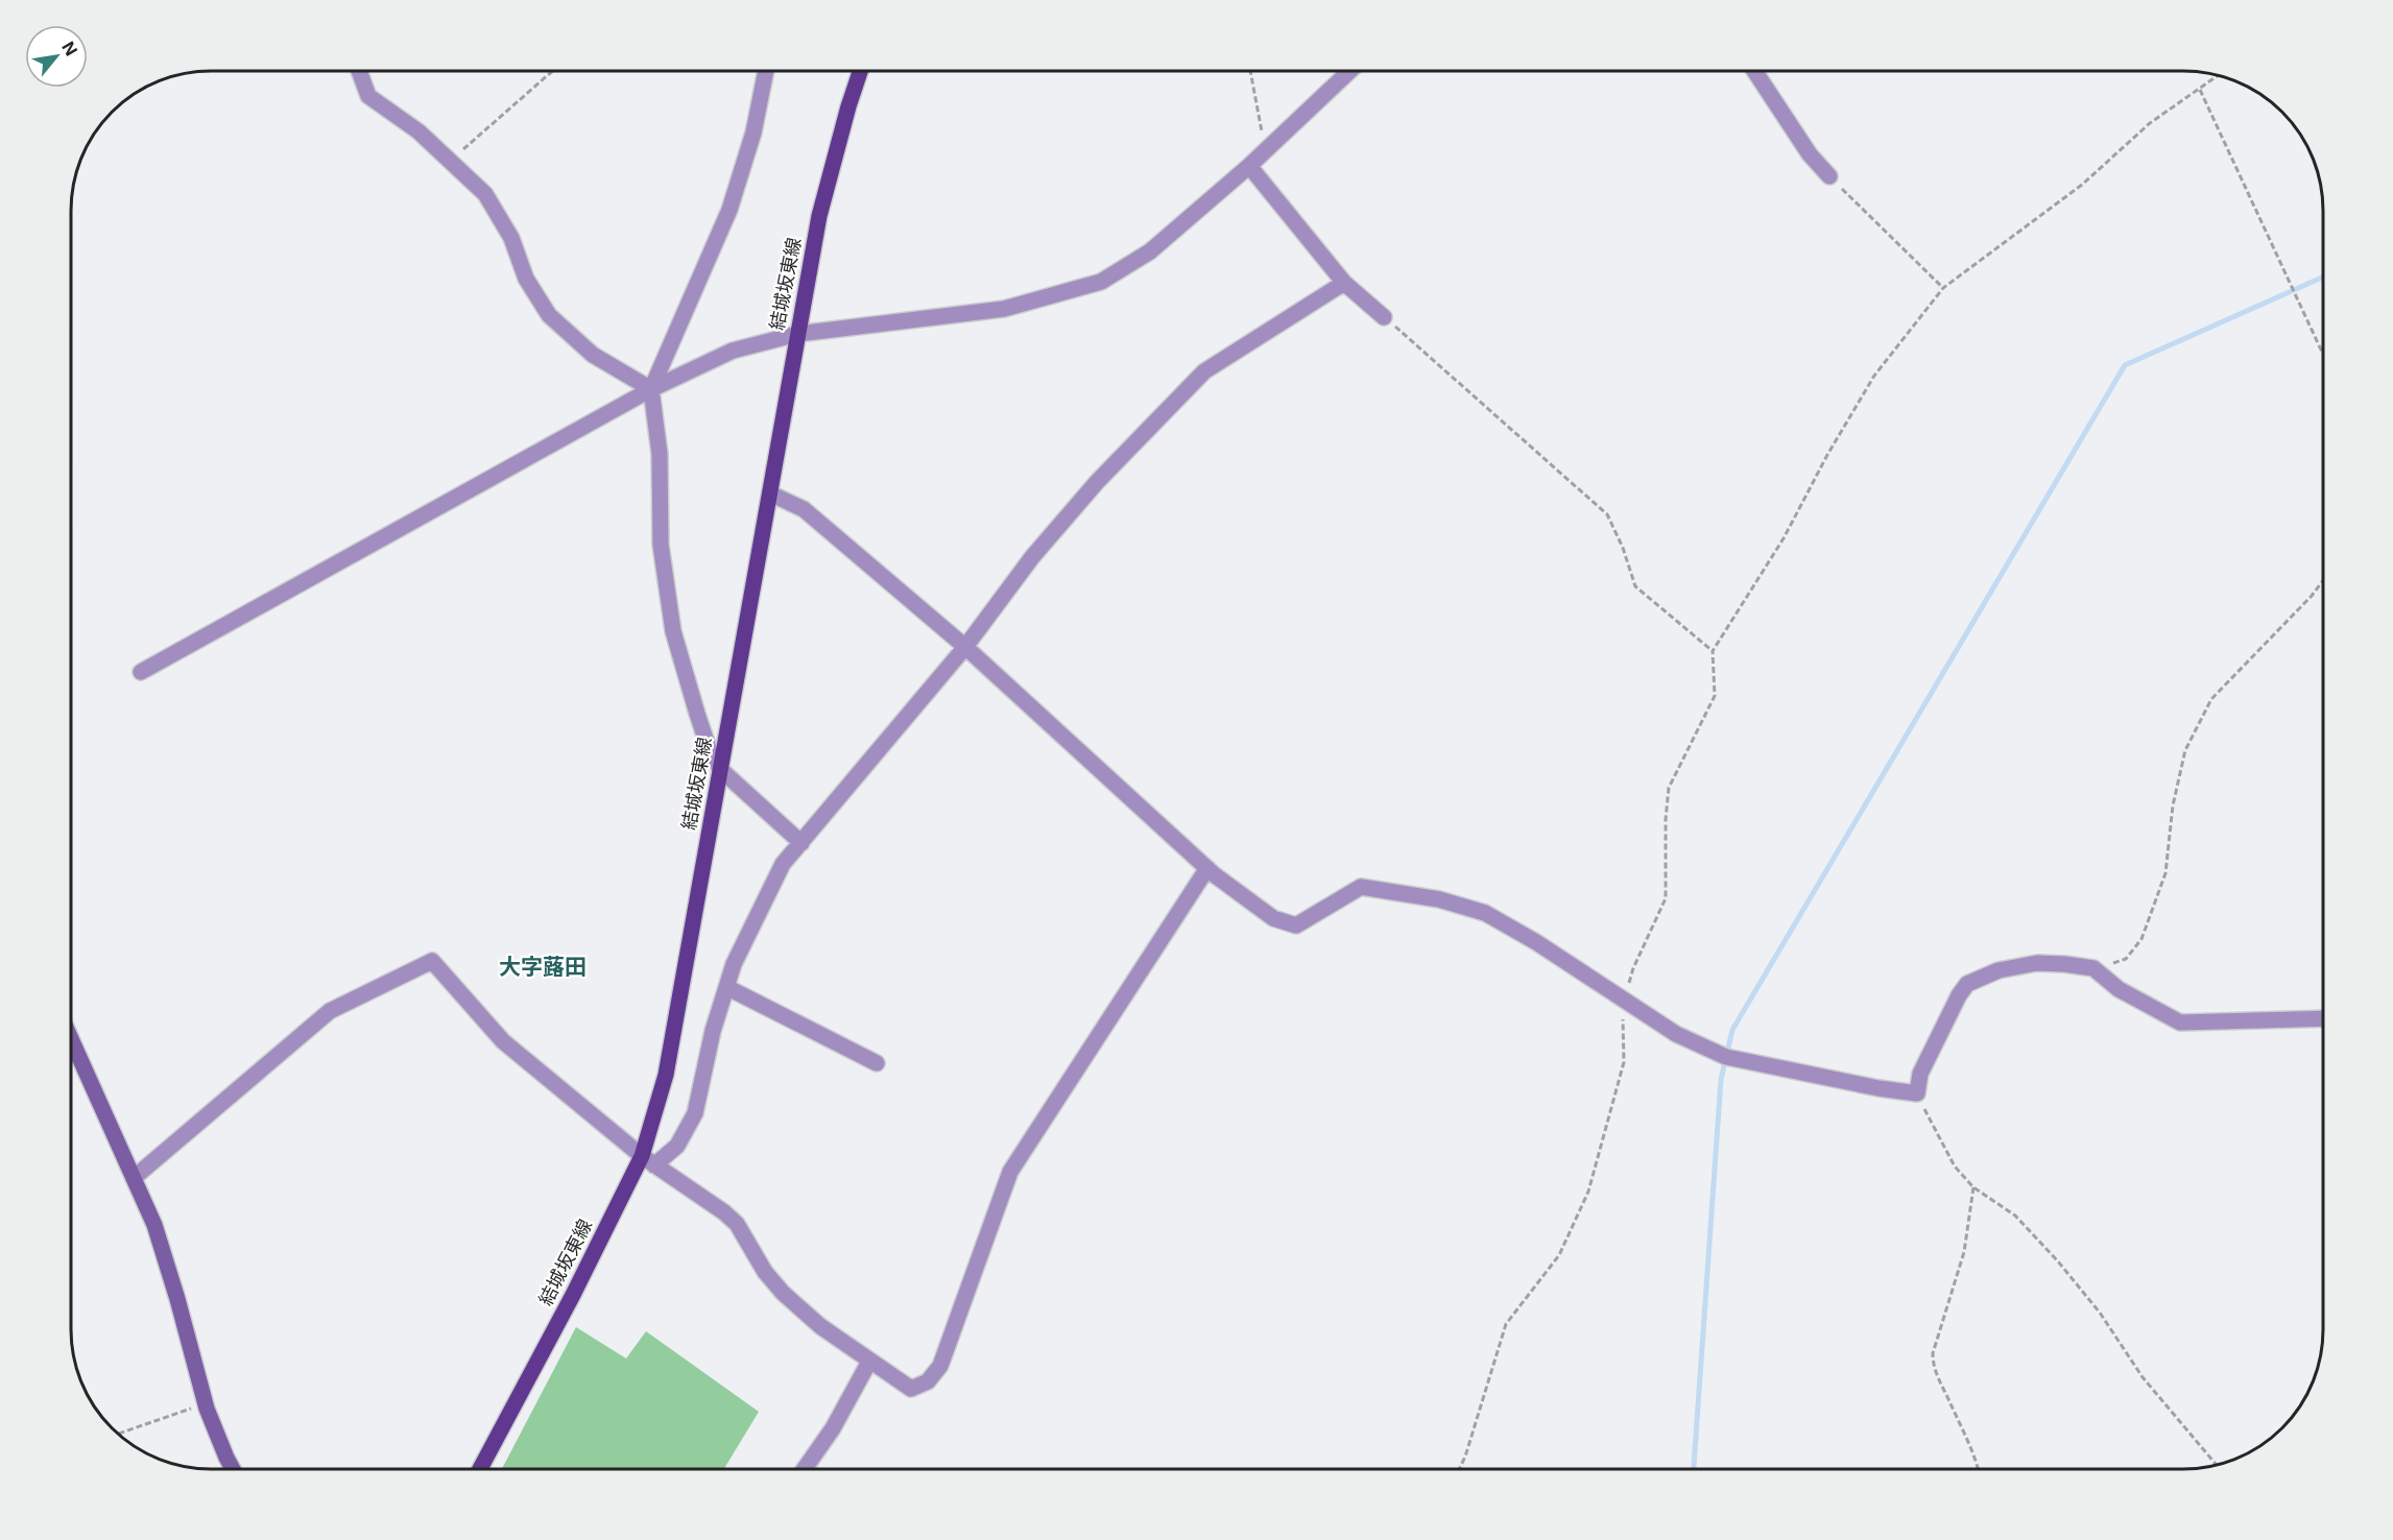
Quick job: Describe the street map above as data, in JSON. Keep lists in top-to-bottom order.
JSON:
{
  "streets": {
    "main road": ["結城坂東線"]
  },
  "districts": ["大字蕗田"],
  "north": "top right"
}
